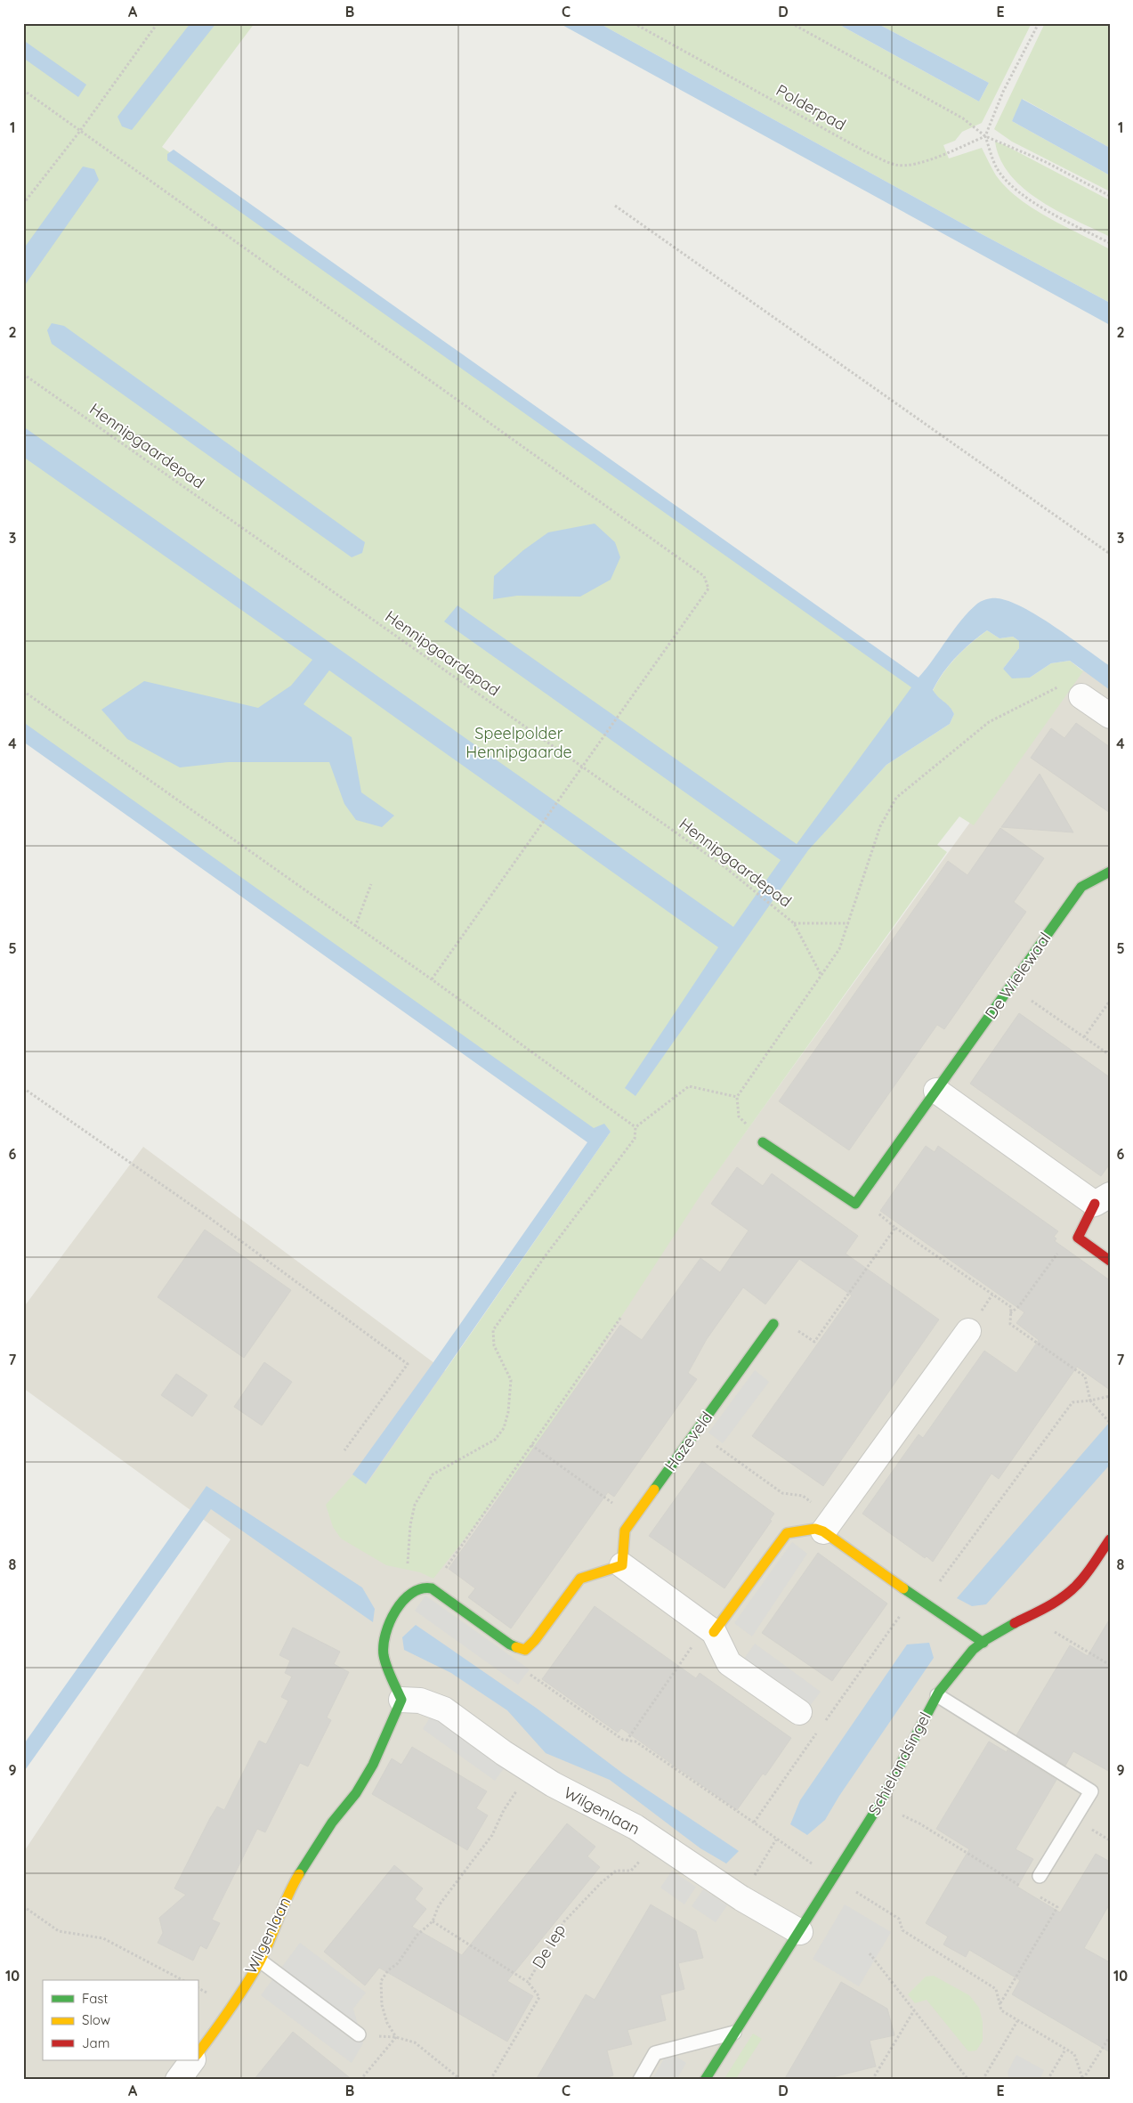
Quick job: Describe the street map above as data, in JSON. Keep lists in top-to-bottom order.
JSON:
{
  "streets": {
    "street": [
      "De Wielewaal",
      "Hazeveld",
      "Schielandsingel",
      "Wilgenlaan"
    ],
    "path": ["Polderpad", "Hennipgaardepad", "De Iep"]
  },
  "crossings": [
    ["Schielandsingel", "Wilgenlaan"],
    ["Wilgenlaan", "De Iep"]
  ],
  "parks": ["Speelpolder Hennipgaarde"],
  "legend": ["Fast", "Slow", "Jam"],
  "grid": {
    "columns": [
      "A",
      "B",
      "C",
      "D",
      "E"
    ],
    "rows": [
      "1",
      "2",
      "3",
      "4",
      "5",
      "6",
      "7",
      "8",
      "9",
      "10"
    ]
  }
}
